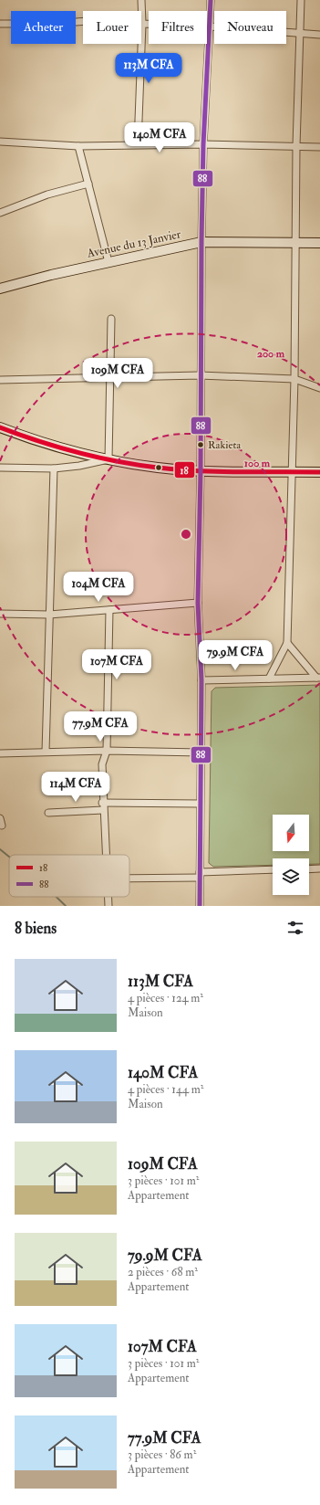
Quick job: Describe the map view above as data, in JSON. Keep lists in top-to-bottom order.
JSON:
{
  "streets": {
    "main road": ["Avenue du 13 Janvier"]
  },
  "places": ["Rakieta"],
  "lines": ["transit line 88", "transit line 18"],
  "legend": ["18", "88"],
  "north": "bottom",
  "page": {
    "chip": [
      "Acheter",
      "Louer",
      "Filtres",
      "Nouveau"
    ],
    "price": [
      "113M CFA",
      "140M CFA",
      "109M CFA",
      "104M CFA",
      "79.9M CFA",
      "107M CFA",
      "77.9M CFA",
      "114M CFA"
    ],
    "heading": "8 biens",
    "list": [
      {
        "name": "113M CFA",
        "note": "4 pièces · 124 m² · Maison"
      },
      {
        "name": "140M CFA",
        "note": "4 pièces · 144 m² · Maison"
      },
      {
        "name": "109M CFA",
        "note": "3 pièces · 101 m² · Appartement"
      },
      {
        "name": "79.9M CFA",
        "note": "2 pièces · 68 m² · Appartement"
      },
      {
        "name": "107M CFA",
        "note": "3 pièces · 101 m² · Appartement"
      },
      {
        "name": "77.9M CFA",
        "note": "3 pièces · 86 m² · Appartement"
      }
    ]
  },
  "rings": ["200 m", "100 m"]
}
